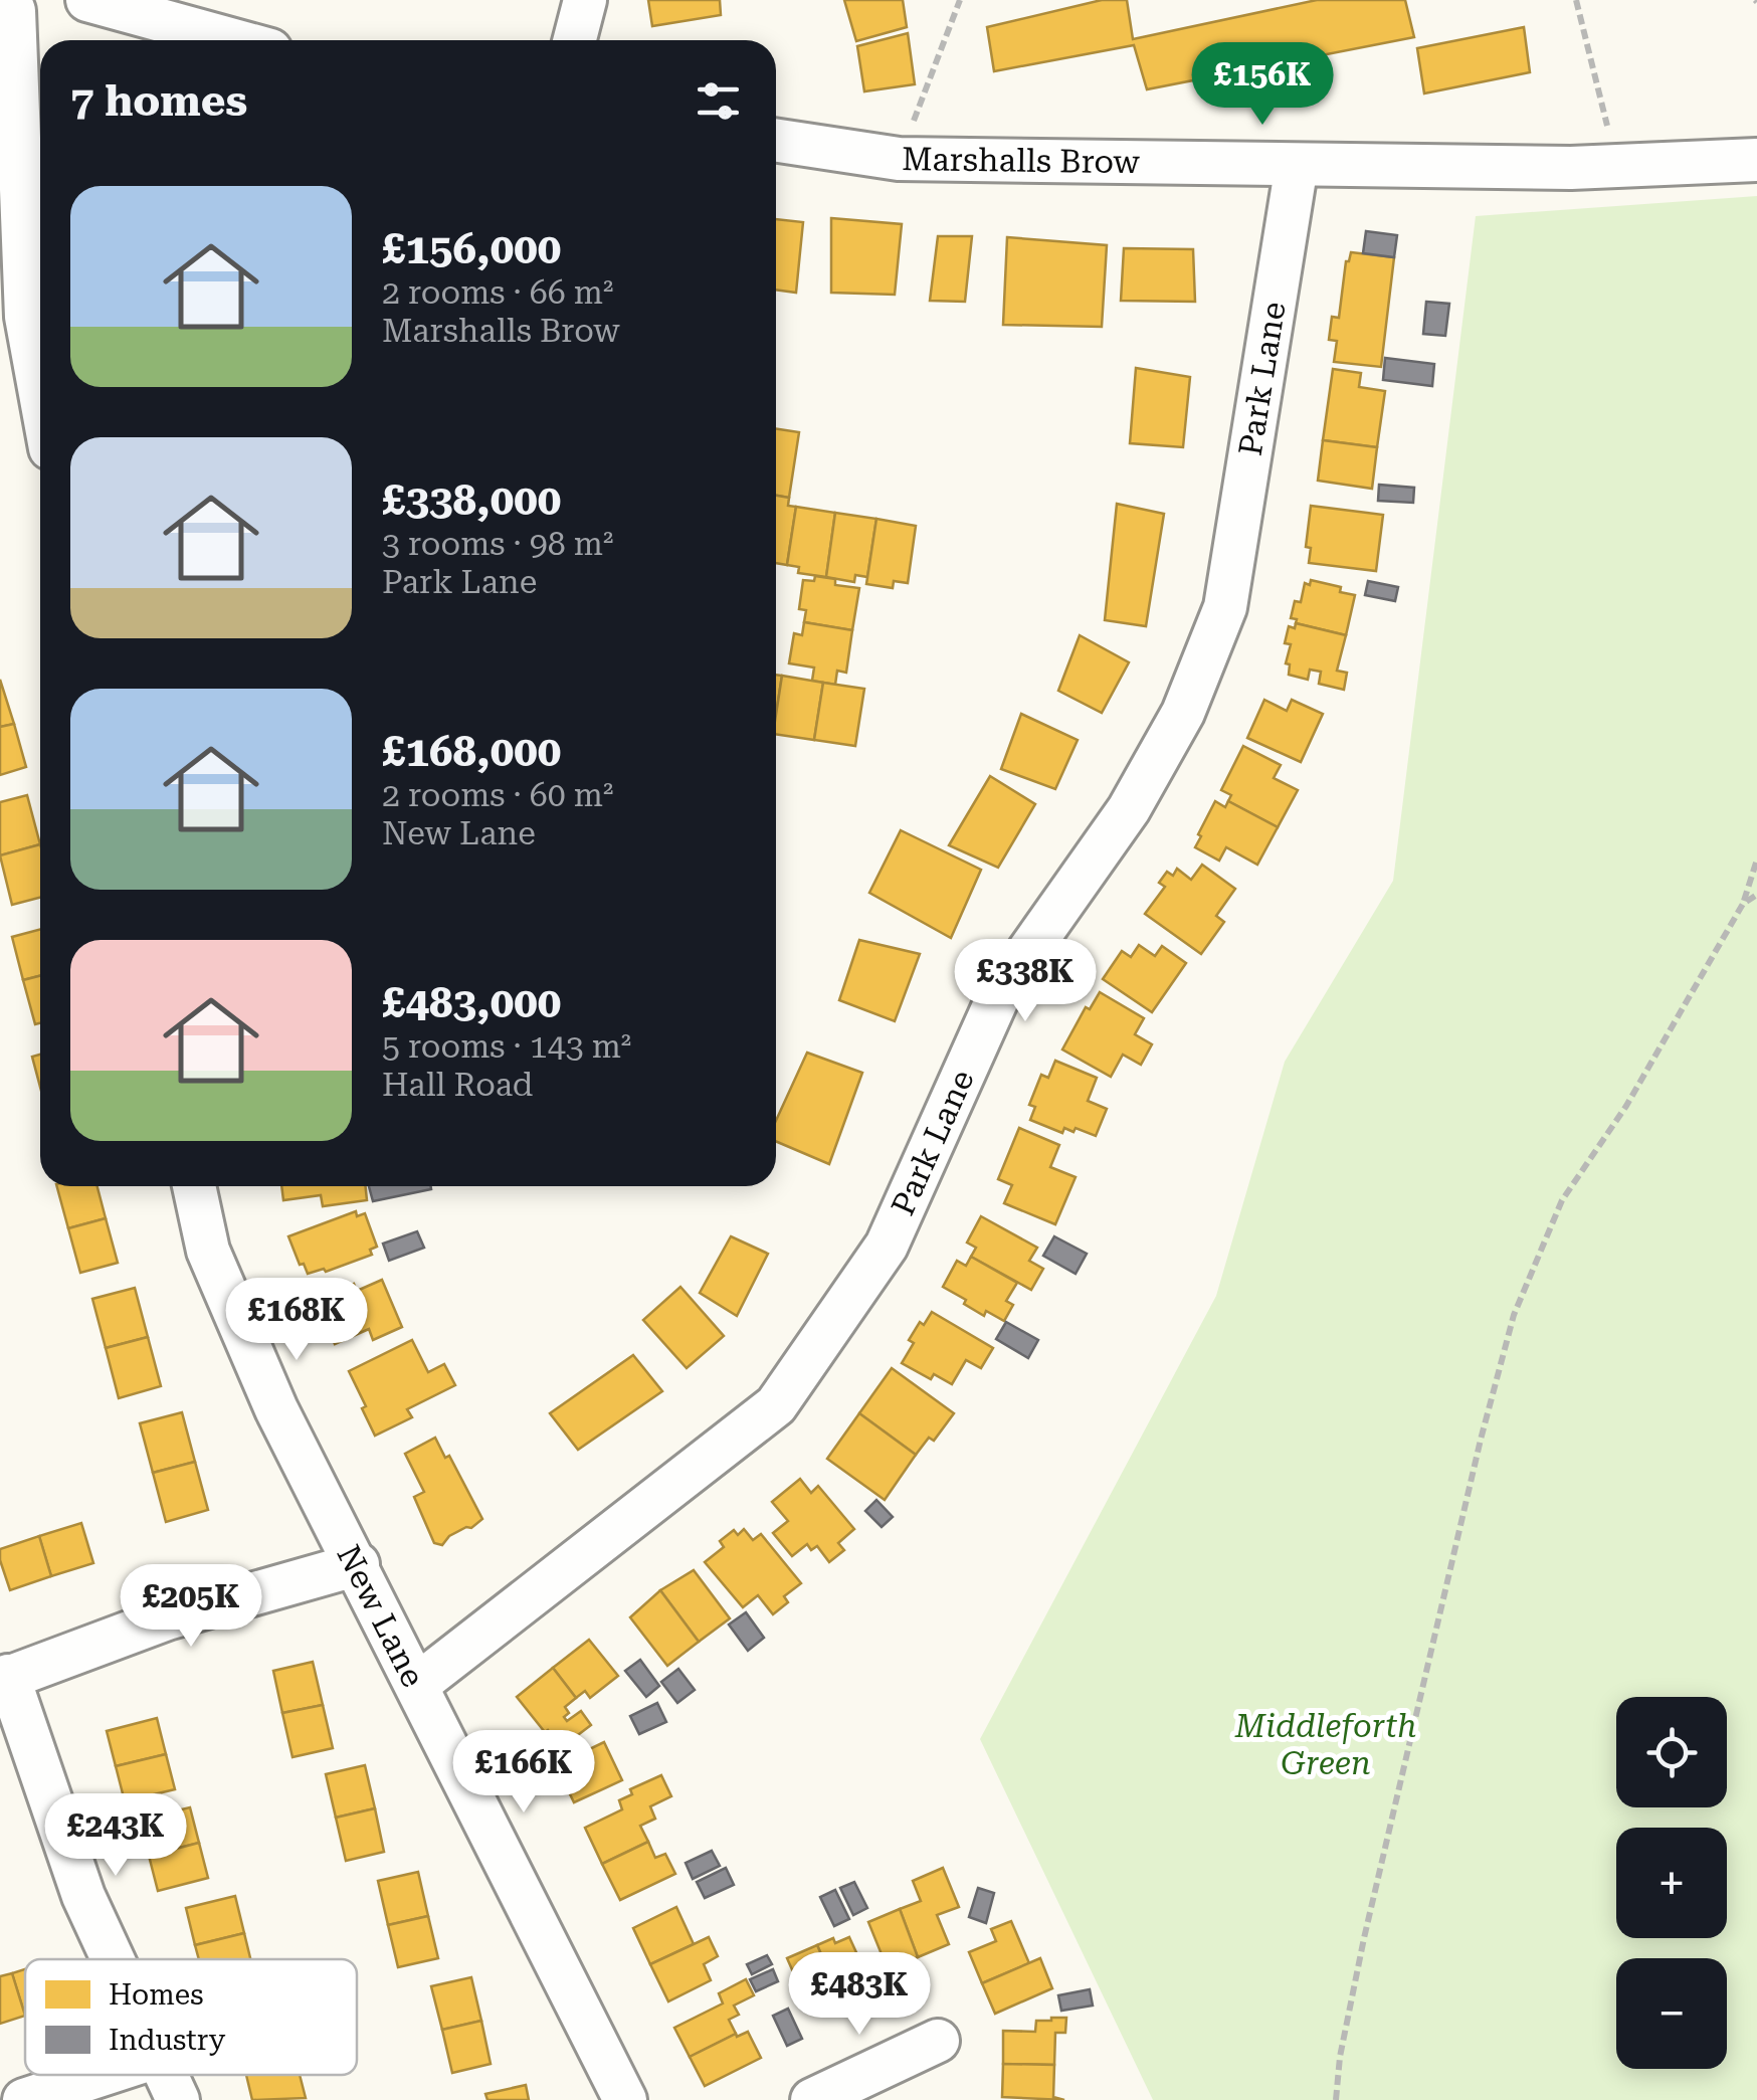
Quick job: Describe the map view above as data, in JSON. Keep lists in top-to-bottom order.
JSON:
{
  "streets": {
    "street": ["Marshalls Brow", "Park Lane", "New Lane"]
  },
  "crossings": [
    ["Marshalls Brow", "Park Lane"],
    ["Park Lane", "New Lane"]
  ],
  "parks": ["Middleforth Green"],
  "legend": ["Homes", "Industry"],
  "page": {
    "heading": "7 homes",
    "price": [
      "£156K",
      "£338K",
      "£168K",
      "£205K",
      "£166K",
      "£243K",
      "£483K"
    ],
    "list": [
      {
        "name": "£156,000",
        "note": "2 rooms · 66 m² · Marshalls Brow"
      },
      {
        "name": "£338,000",
        "note": "3 rooms · 98 m² · Park Lane"
      },
      {
        "name": "£168,000",
        "note": "2 rooms · 60 m² · New Lane"
      },
      {
        "name": "£483,000",
        "note": "5 rooms · 143 m² · Hall Road"
      }
    ],
    "map_buttons": ["+", "−"]
  }
}
